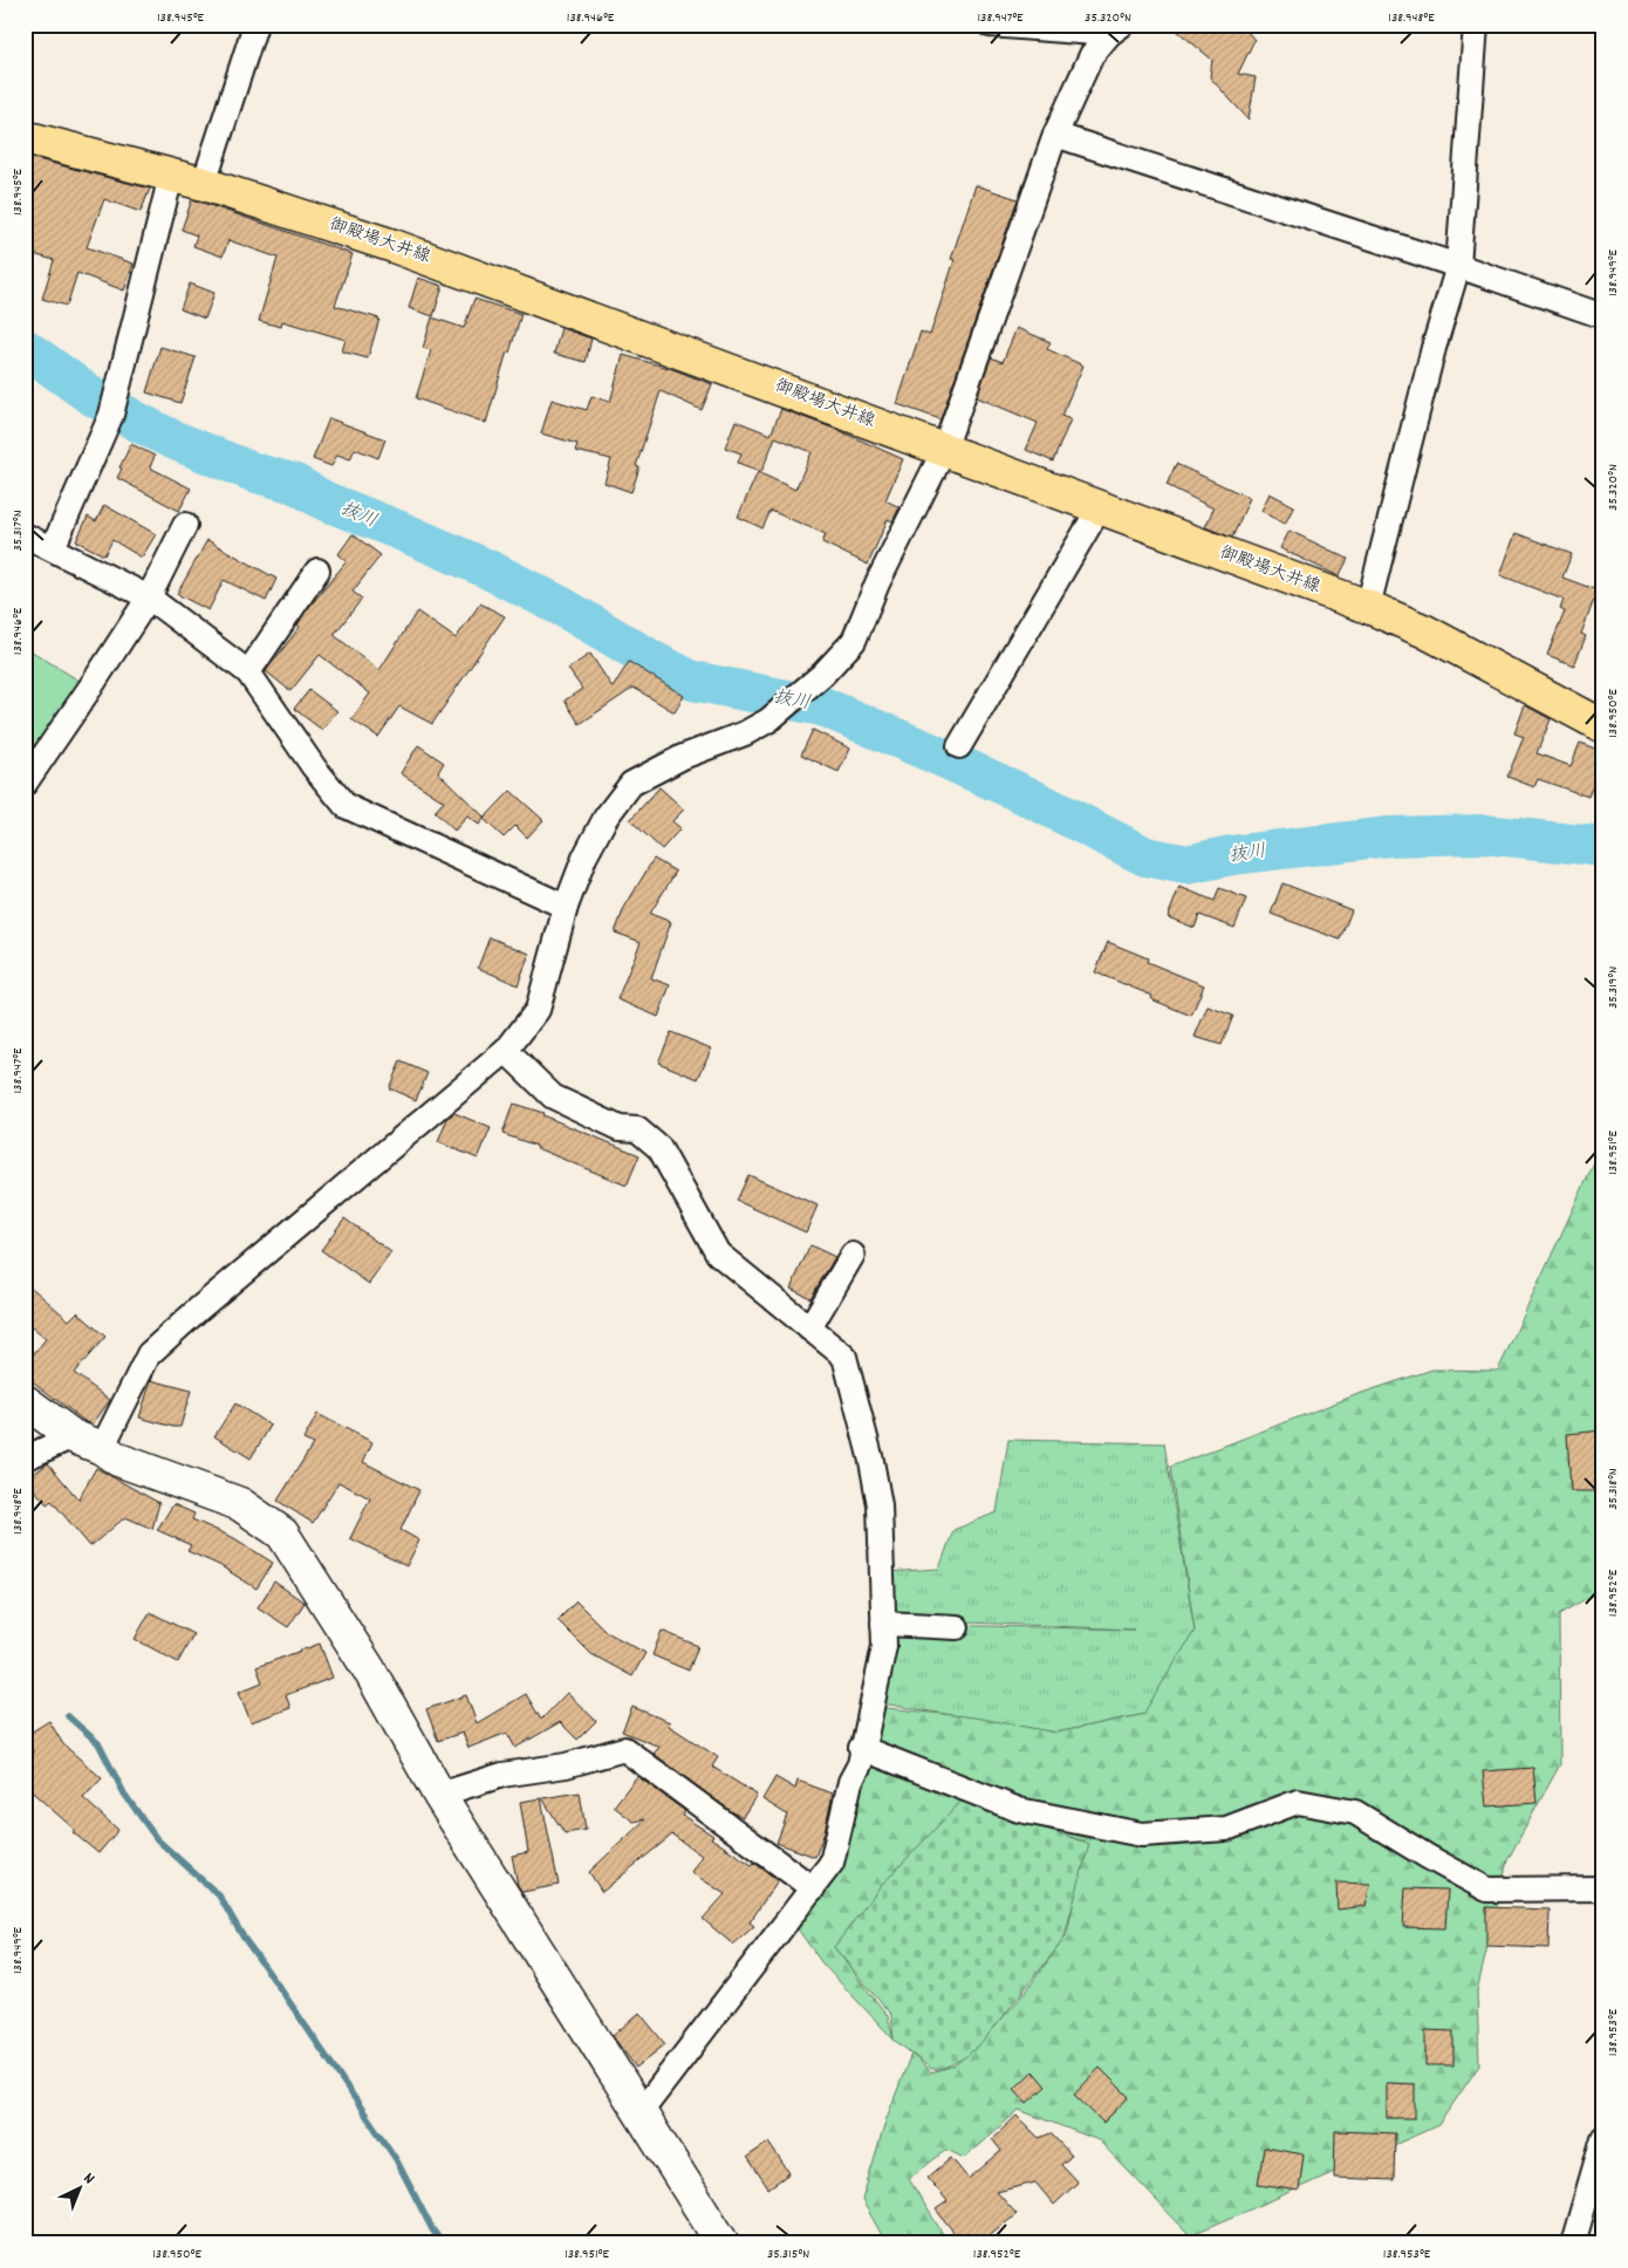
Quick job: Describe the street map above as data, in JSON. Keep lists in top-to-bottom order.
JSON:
{
  "streets": {
    "main road": ["御殿場大井線"]
  },
  "water": ["抜川"],
  "north": "top right",
  "coordinates": [
    "138.945°E",
    "138.946°E",
    "138.947°E",
    "35.320°N",
    "138.948°E",
    "138.949°E",
    "35.317°N",
    "138.950°E",
    "35.319°N",
    "138.951°E",
    "35.318°N",
    "138.952°E",
    "138.953°E",
    "35.315°N"
  ]
}
